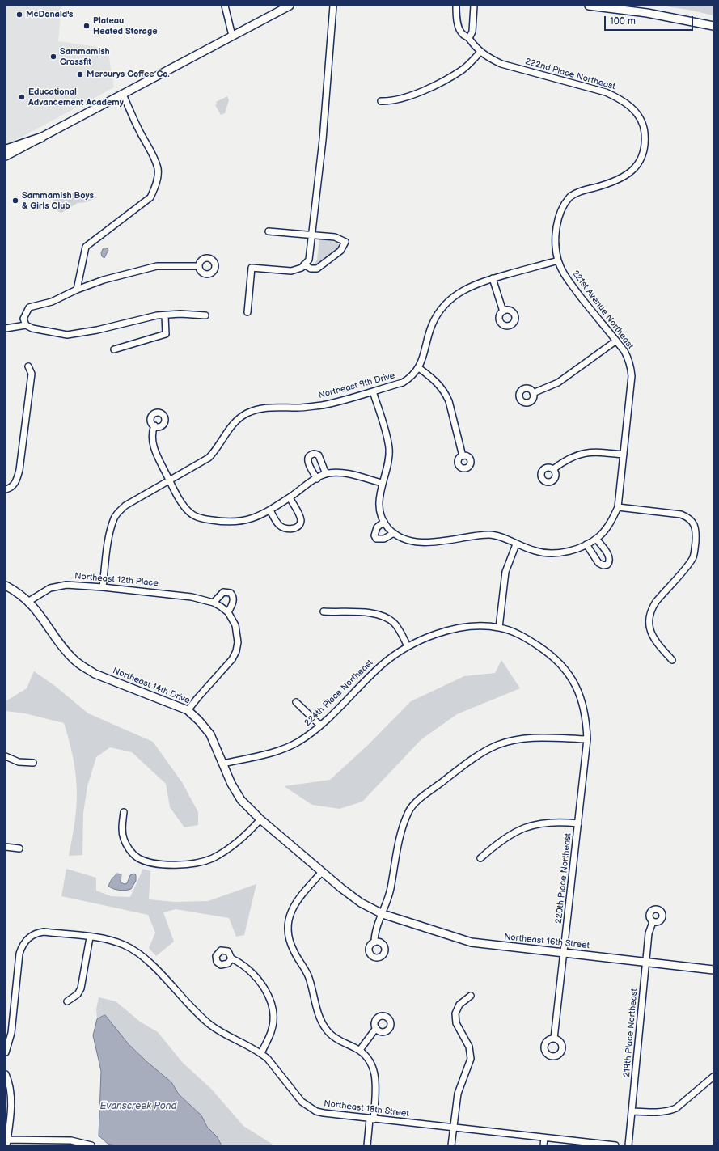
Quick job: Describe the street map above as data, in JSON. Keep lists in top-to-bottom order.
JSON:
{
  "streets": {
    "street": [
      "222nd Place Northeast",
      "221st Avenue Northeast",
      "Northeast 9th Drive",
      "Northeast 12th Place",
      "Northeast 14th Drive",
      "224th Place Northeast",
      "220th Place Northeast",
      "Northeast 16th Street",
      "219th Place Northeast",
      "Northeast 18th Street"
    ]
  },
  "crossings": [
    ["222nd Place Northeast", "221st Avenue Northeast"],
    ["221st Avenue Northeast", "Northeast 9th Drive"],
    ["Northeast 9th Drive", "Northeast 12th Place"],
    ["Northeast 12th Place", "Northeast 14th Drive"],
    ["Northeast 14th Drive", "224th Place Northeast"],
    ["Northeast 14th Drive", "Northeast 16th Street"],
    ["220th Place Northeast", "Northeast 16th Street"],
    ["Northeast 16th Street", "219th Place Northeast"]
  ],
  "water": ["Evanscreek Pond"],
  "places": [
    "McDonald's",
    "Plateau Heated Storage",
    "Sammamish Crossfit",
    "Mercurys Coffee Co.",
    "Educational Advancement Academy",
    "Sammamish Boys & Girls Club"
  ],
  "scale_bar": "100 m"
}
